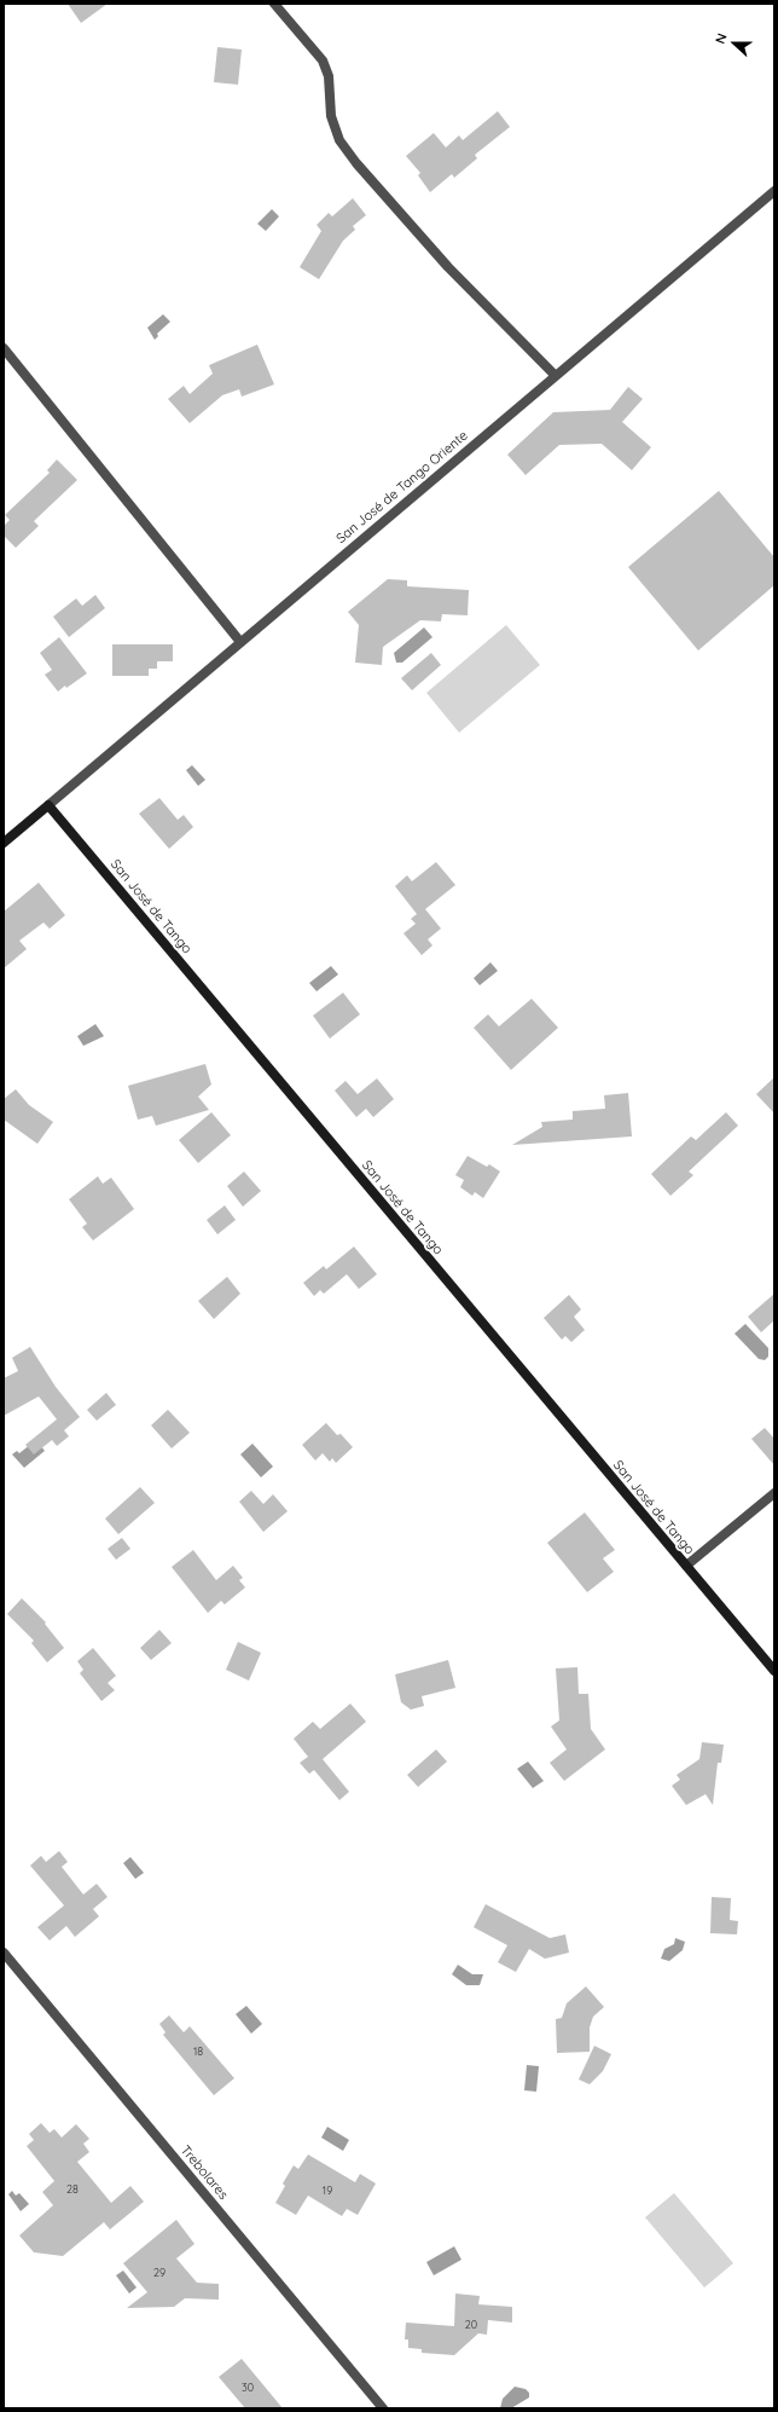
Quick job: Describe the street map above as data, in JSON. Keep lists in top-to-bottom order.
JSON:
{
  "streets": {
    "street": ["San José de Tango Oriente", "San José de Tango", "Trebolares"]
  },
  "crossings": [
    ["San José de Tango Oriente", "San José de Tango"]
  ],
  "house_numbers": [
    "18",
    "28",
    "19",
    "29",
    "20",
    "30"
  ],
  "north": "left"
}
